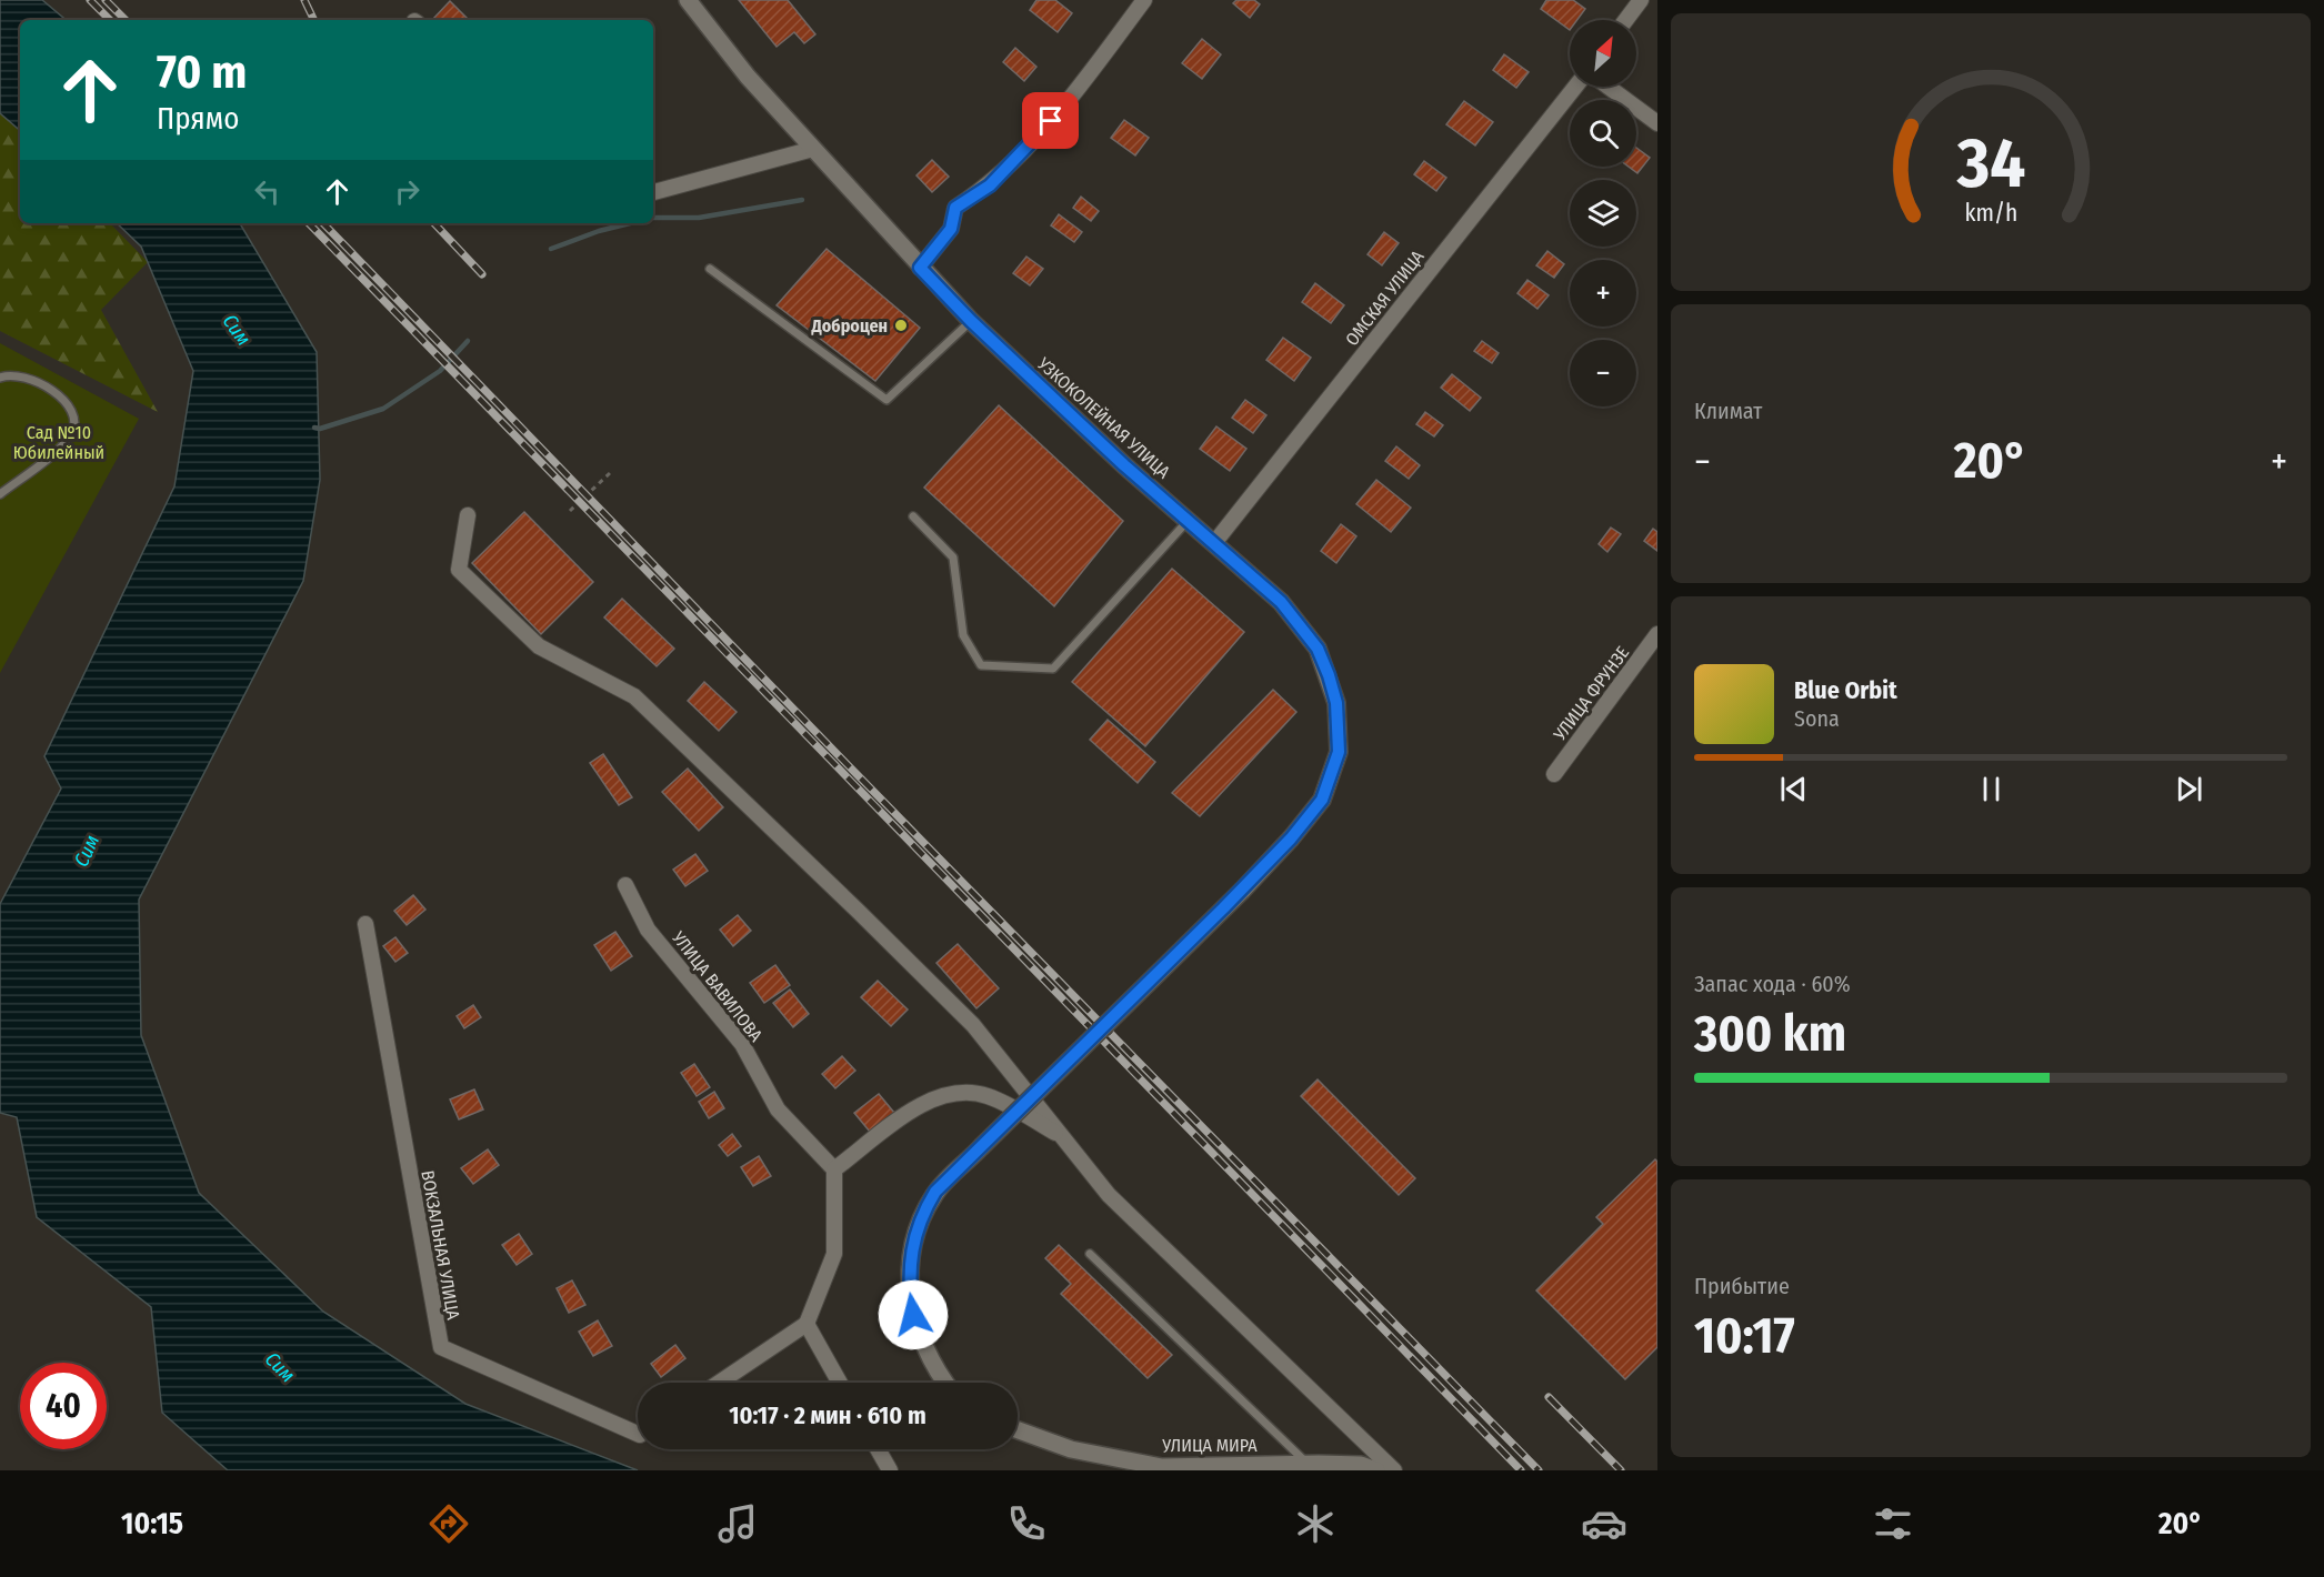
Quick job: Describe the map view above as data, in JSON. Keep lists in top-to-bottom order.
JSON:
{
  "streets": {
    "street": [
      "ОМСКАЯ УЛИЦА",
      "УЗКОКОЛЕЙНАЯ УЛИЦА",
      "УЛИЦА ФРУНЗЕ",
      "УЛИЦА ВАВИЛОВА",
      "ВОКЗАЛЬНАЯ УЛИЦА",
      "УЛИЦА МИРА"
    ]
  },
  "crossings": [
    ["ОМСКАЯ УЛИЦА", "УЗКОКОЛЕЙНАЯ УЛИЦА"]
  ],
  "water": ["Сим"],
  "parks": ["Сад №10 Юбилейный"],
  "places": ["Доброцен"],
  "north": "top right",
  "page": {
    "map_buttons": ["+", "−"],
    "turn": ["70 m", "Прямо"],
    "tile": [
      "Климат",
      ["Запас хода · 60%", "300 km"],
      ["Прибытие", "10:17"]
    ],
    "heat": ["−", "20°", "+"],
    "song": ["Blue Orbit", "Sona"],
    "limit": "40",
    "trip": "10:17 · 2 мин · 610 m",
    "tabs": ["10:15", "20°"],
    "gauge": ["34", "km/h"]
  }
}
